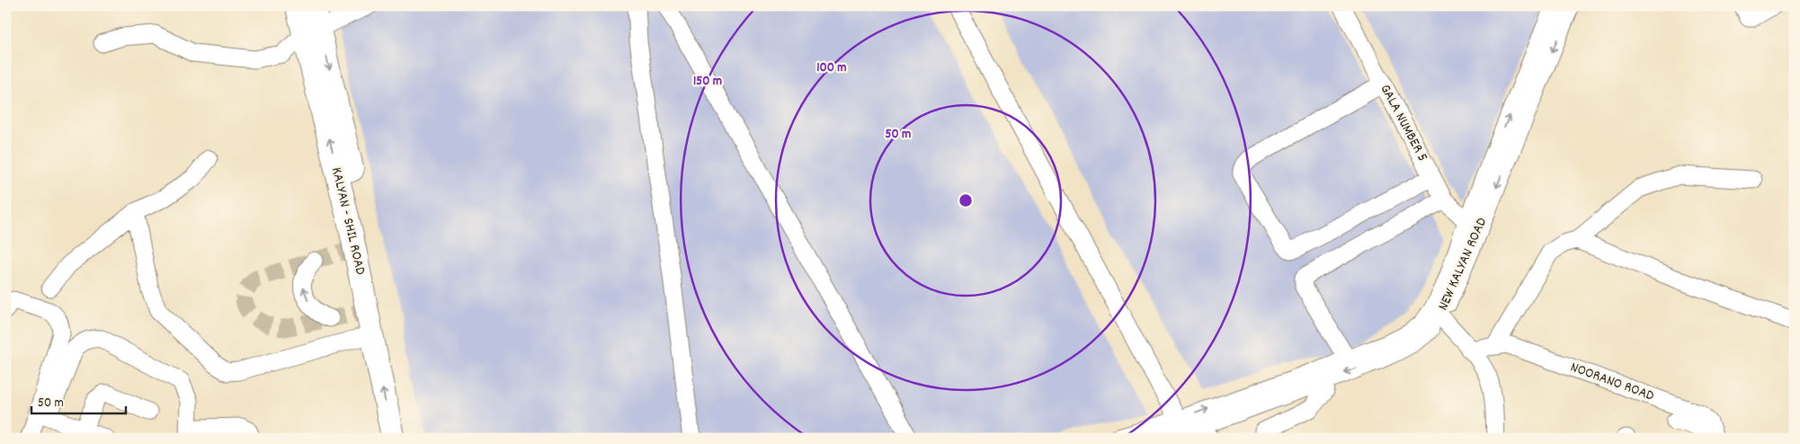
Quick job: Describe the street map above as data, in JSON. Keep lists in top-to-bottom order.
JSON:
{
  "streets": {
    "main road": ["KALYAN - SHIL ROAD"],
    "street": ["GALA NUMBER 5", "NEW KALYAN ROAD", "NOORANO ROAD"]
  },
  "crossings": [
    ["GALA NUMBER 5", "NEW KALYAN ROAD"]
  ],
  "scale_bar": "50 m",
  "rings": ["100 m", "150 m", "50 m"]
}
